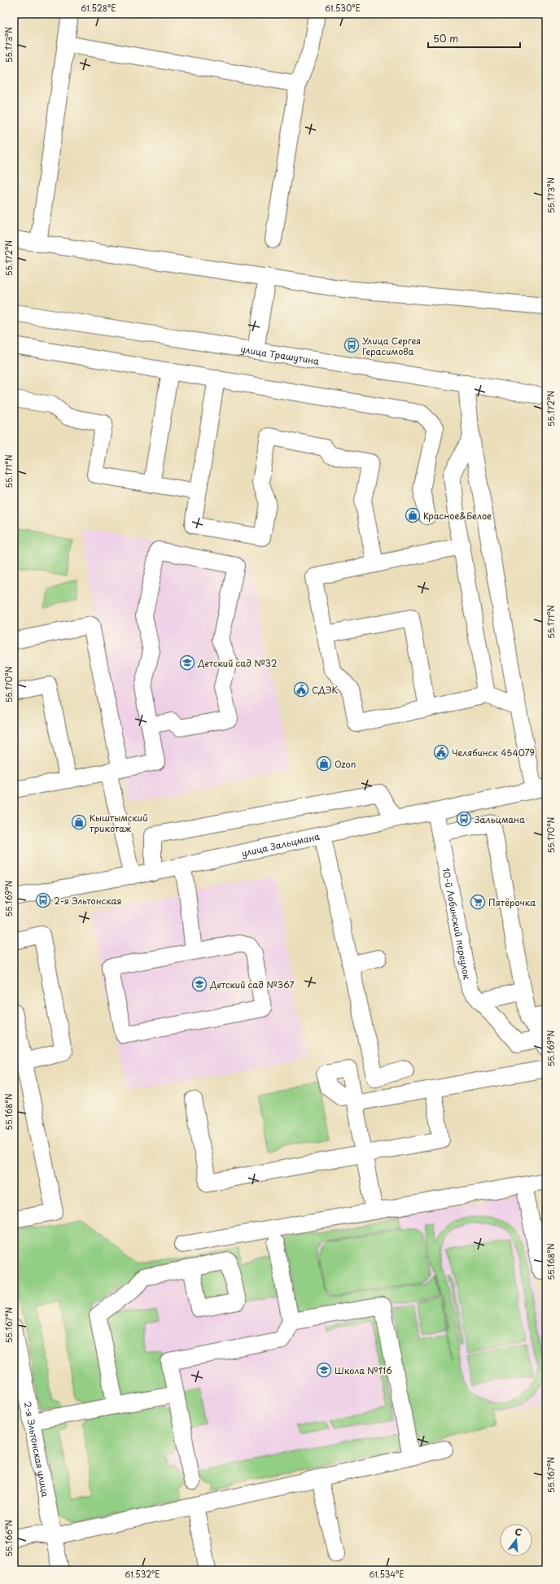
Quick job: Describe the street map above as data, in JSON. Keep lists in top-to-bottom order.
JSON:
{
  "streets": {
    "street": [
      "улица Трашутина",
      "улица Зальцмана",
      "10-й Лобинский переулок",
      "2-я Эльтонская улица"
    ]
  },
  "crossings": [
    ["улица Зальцмана", "10-й Лобинский переулок"]
  ],
  "places": {
    "bus stop": ["Улица Сергея Герасимова", "Зальцмана", "2-я Эльтонская"],
    "shop": ["Красное&Белое", "Ozon", "Кыштымский трикотаж"],
    "school or university": ["Детский сад №32", "Детский сад №367", "Школа №116"],
    "public building": ["СДЭК", "Челябинск 454079"],
    "supermarket": ["Пятёрочка"]
  },
  "scale_bar": "50 m",
  "north": "top",
  "coordinates": [
    "61.528°E",
    "61.530°E",
    "55.173°N",
    "55.172°N",
    "55.171°N",
    "55.170°N",
    "55.169°N",
    "55.168°N",
    "55.167°N",
    "55.166°N",
    "61.532°E",
    "61.534°E"
  ]
}
